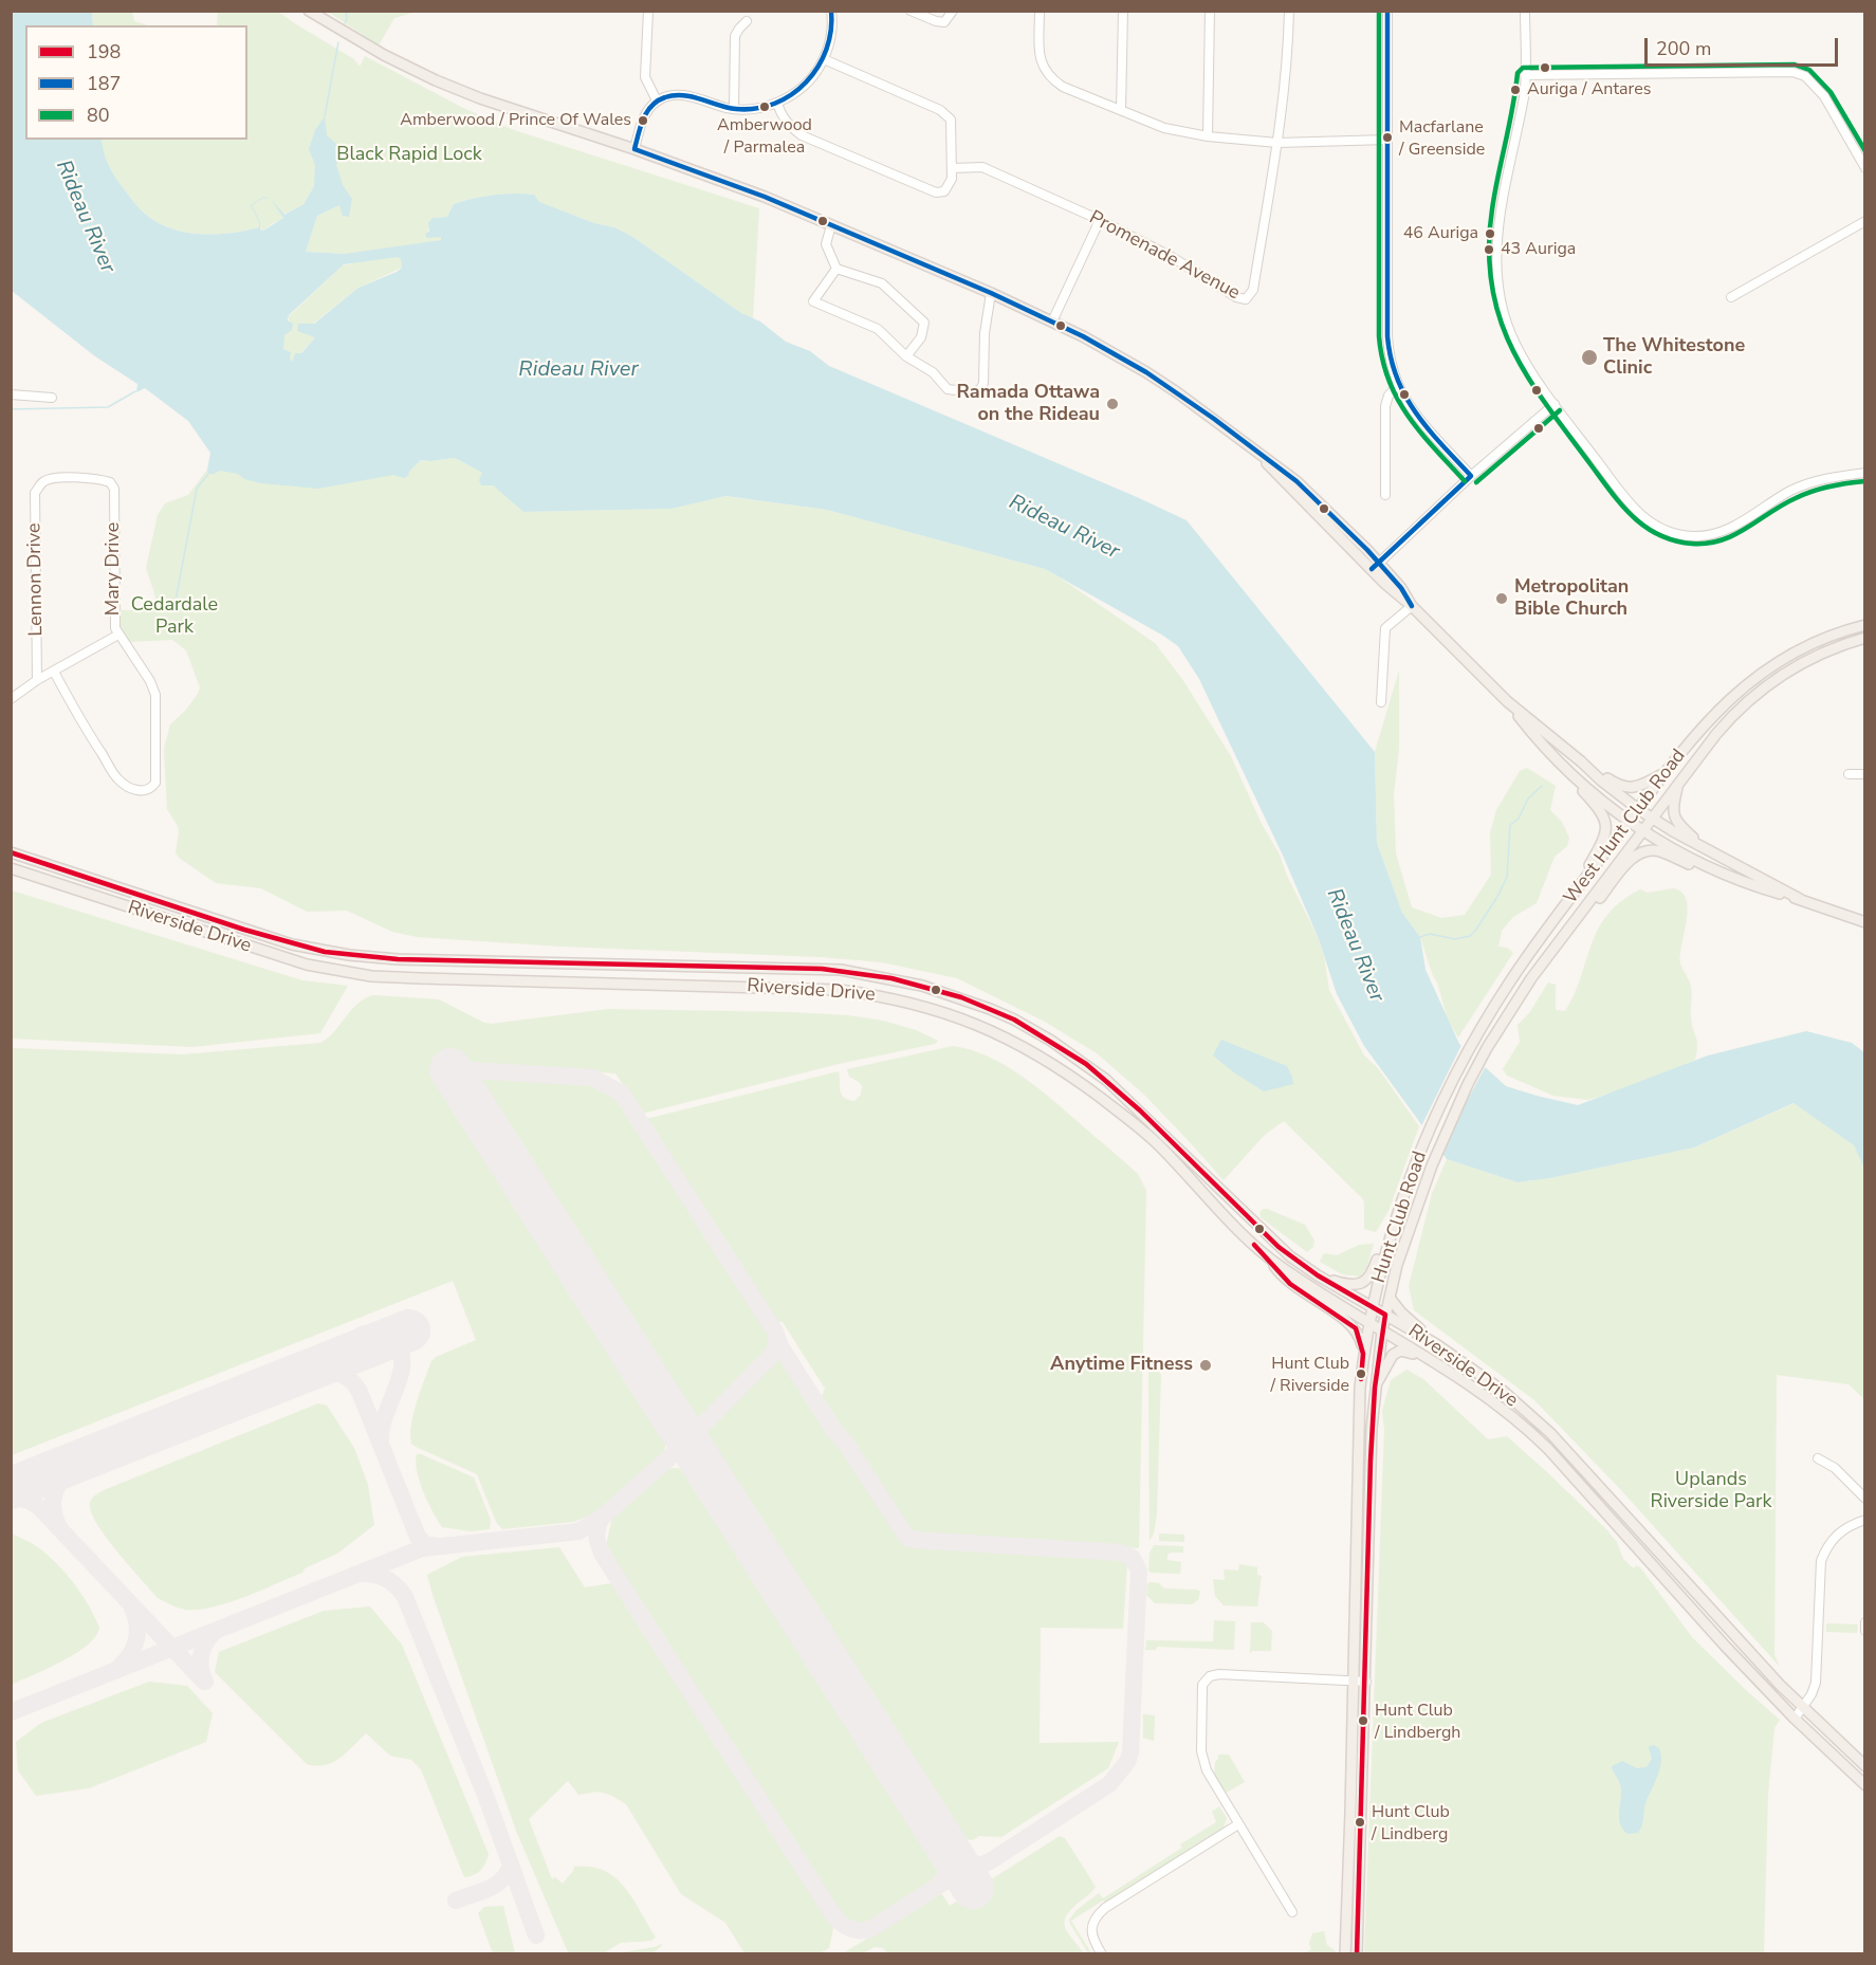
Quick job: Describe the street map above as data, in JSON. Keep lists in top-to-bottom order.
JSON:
{
  "streets": {
    "main road": ["West Hunt Club Road", "Riverside Drive", "Hunt Club Road"],
    "street": ["Promenade Avenue", "Mary Drive", "Lennon Drive"]
  },
  "crossings": [
    ["Mary Drive", "Lennon Drive"],
    ["West Hunt Club Road", "Hunt Club Road"],
    ["Riverside Drive", "Hunt Club Road"]
  ],
  "water": ["Rideau River"],
  "parks": ["Black Rapid Lock", "Cedardale Park", "Uplands Riverside Park"],
  "places": [
    "Auriga / Antares",
    "Amberwood / Parmalea",
    "Amberwood / Prince Of Wales",
    "Macfarlane / Greenside",
    "46 Auriga",
    "43 Auriga",
    "The Whitestone Clinic",
    "Ramada Ottawa on the Rideau",
    "Metropolitan Bible Church",
    "Anytime Fitness",
    "Hunt Club / Riverside",
    "Hunt Club / Lindbergh",
    "Hunt Club / Lindberg"
  ],
  "lines": ["transit line 187", "transit line 80", "transit line 198"],
  "legend": ["198", "187", "80"],
  "scale_bar": "200 m"
}
